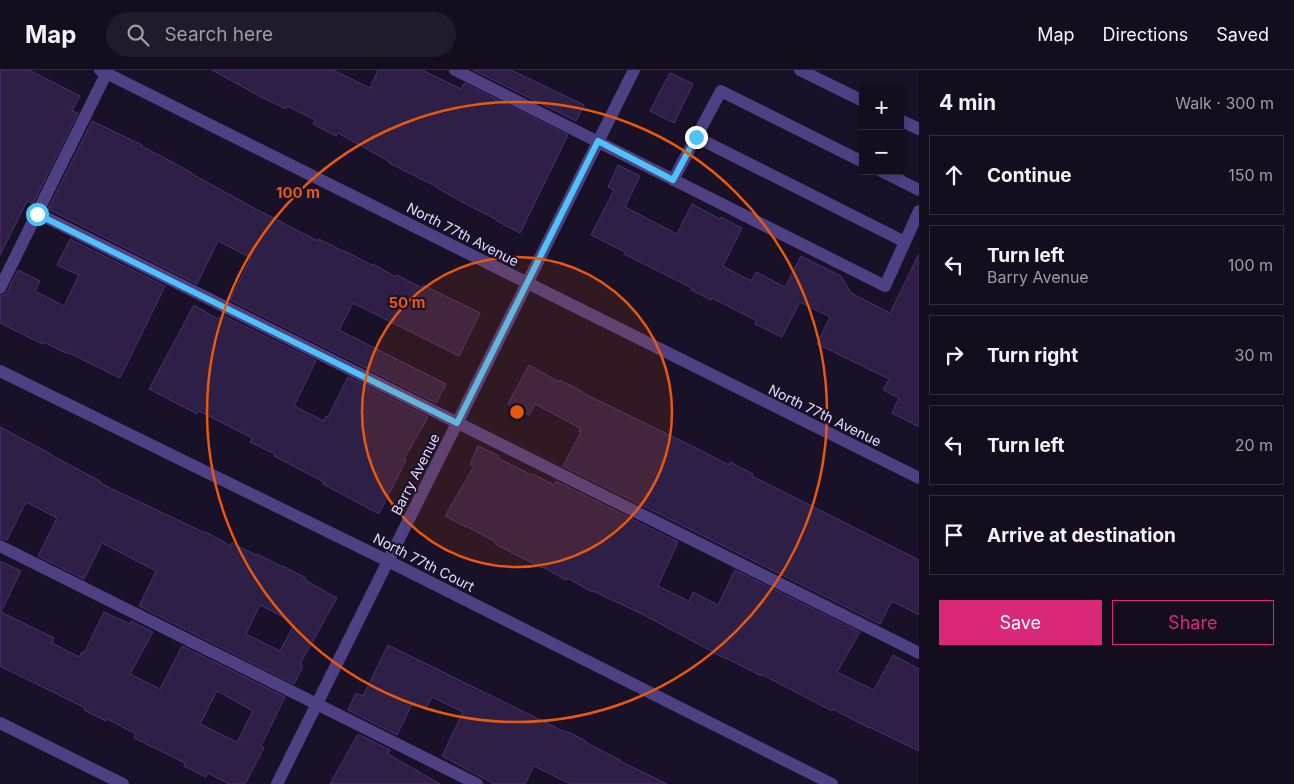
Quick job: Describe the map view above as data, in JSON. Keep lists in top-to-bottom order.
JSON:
{
  "streets": {
    "street": ["North 77th Avenue", "Barry Avenue", "North 77th Court"]
  },
  "crossings": [
    ["North 77th Avenue", "Barry Avenue"],
    ["Barry Avenue", "North 77th Court"]
  ],
  "page": {
    "header": "Map",
    "search": "Search here",
    "nav": ["Map", "Directions", "Saved"],
    "heading": ["4 min", "Walk · 300 m"],
    "map_buttons": ["+", "−"],
    "list": [
      ["Continue", "150 m"],
      ["Turn left", "Barry Avenue", "100 m"],
      ["Turn right", "30 m"],
      ["Turn left", "20 m"],
      "Arrive at destination"
    ],
    "buttons": ["Save", "Share"]
  },
  "rings": ["100 m", "50 m"]
}
